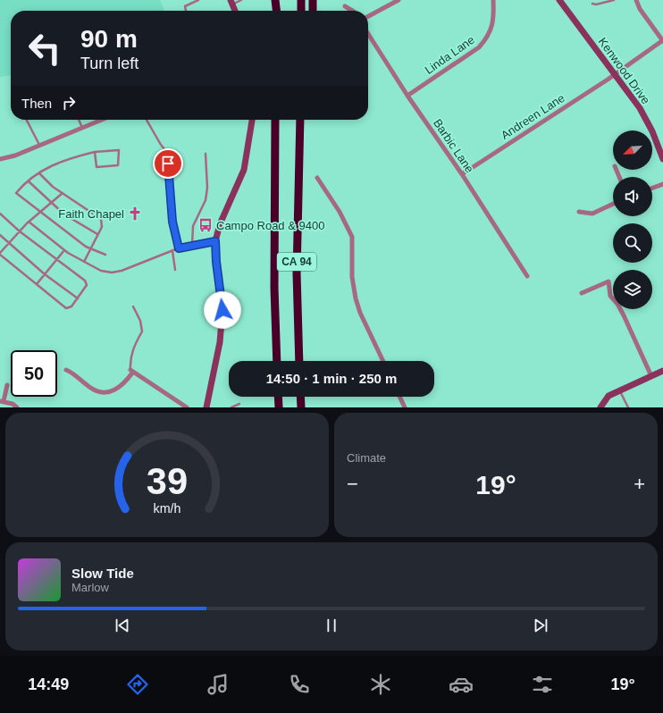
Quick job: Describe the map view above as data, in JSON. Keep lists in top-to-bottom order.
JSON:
{
  "streets": {
    "highway": ["CA 94"],
    "main road": ["Kenwood Drive"],
    "street": ["Linda Lane", "Andreen Lane", "Barbic Lane"]
  },
  "crossings": [
    ["Linda Lane", "Barbic Lane"],
    ["Kenwood Drive", "Andreen Lane"],
    ["Andreen Lane", "Barbic Lane"]
  ],
  "places": {
    "church": ["Faith Chapel"],
    "bus stop": ["Campo Road & 9400"]
  },
  "north": "bottom left",
  "page": {
    "turn": ["90 m", "Turn left"],
    "then": "Then",
    "limit": "50",
    "trip": "14:50 · 1 min · 250 m",
    "tile": "Climate",
    "heat": ["−", "19°", "+"],
    "song": ["Slow Tide", "Marlow"],
    "tabs": ["14:49", "19°"],
    "gauge": ["39", "km/h"]
  }
}
